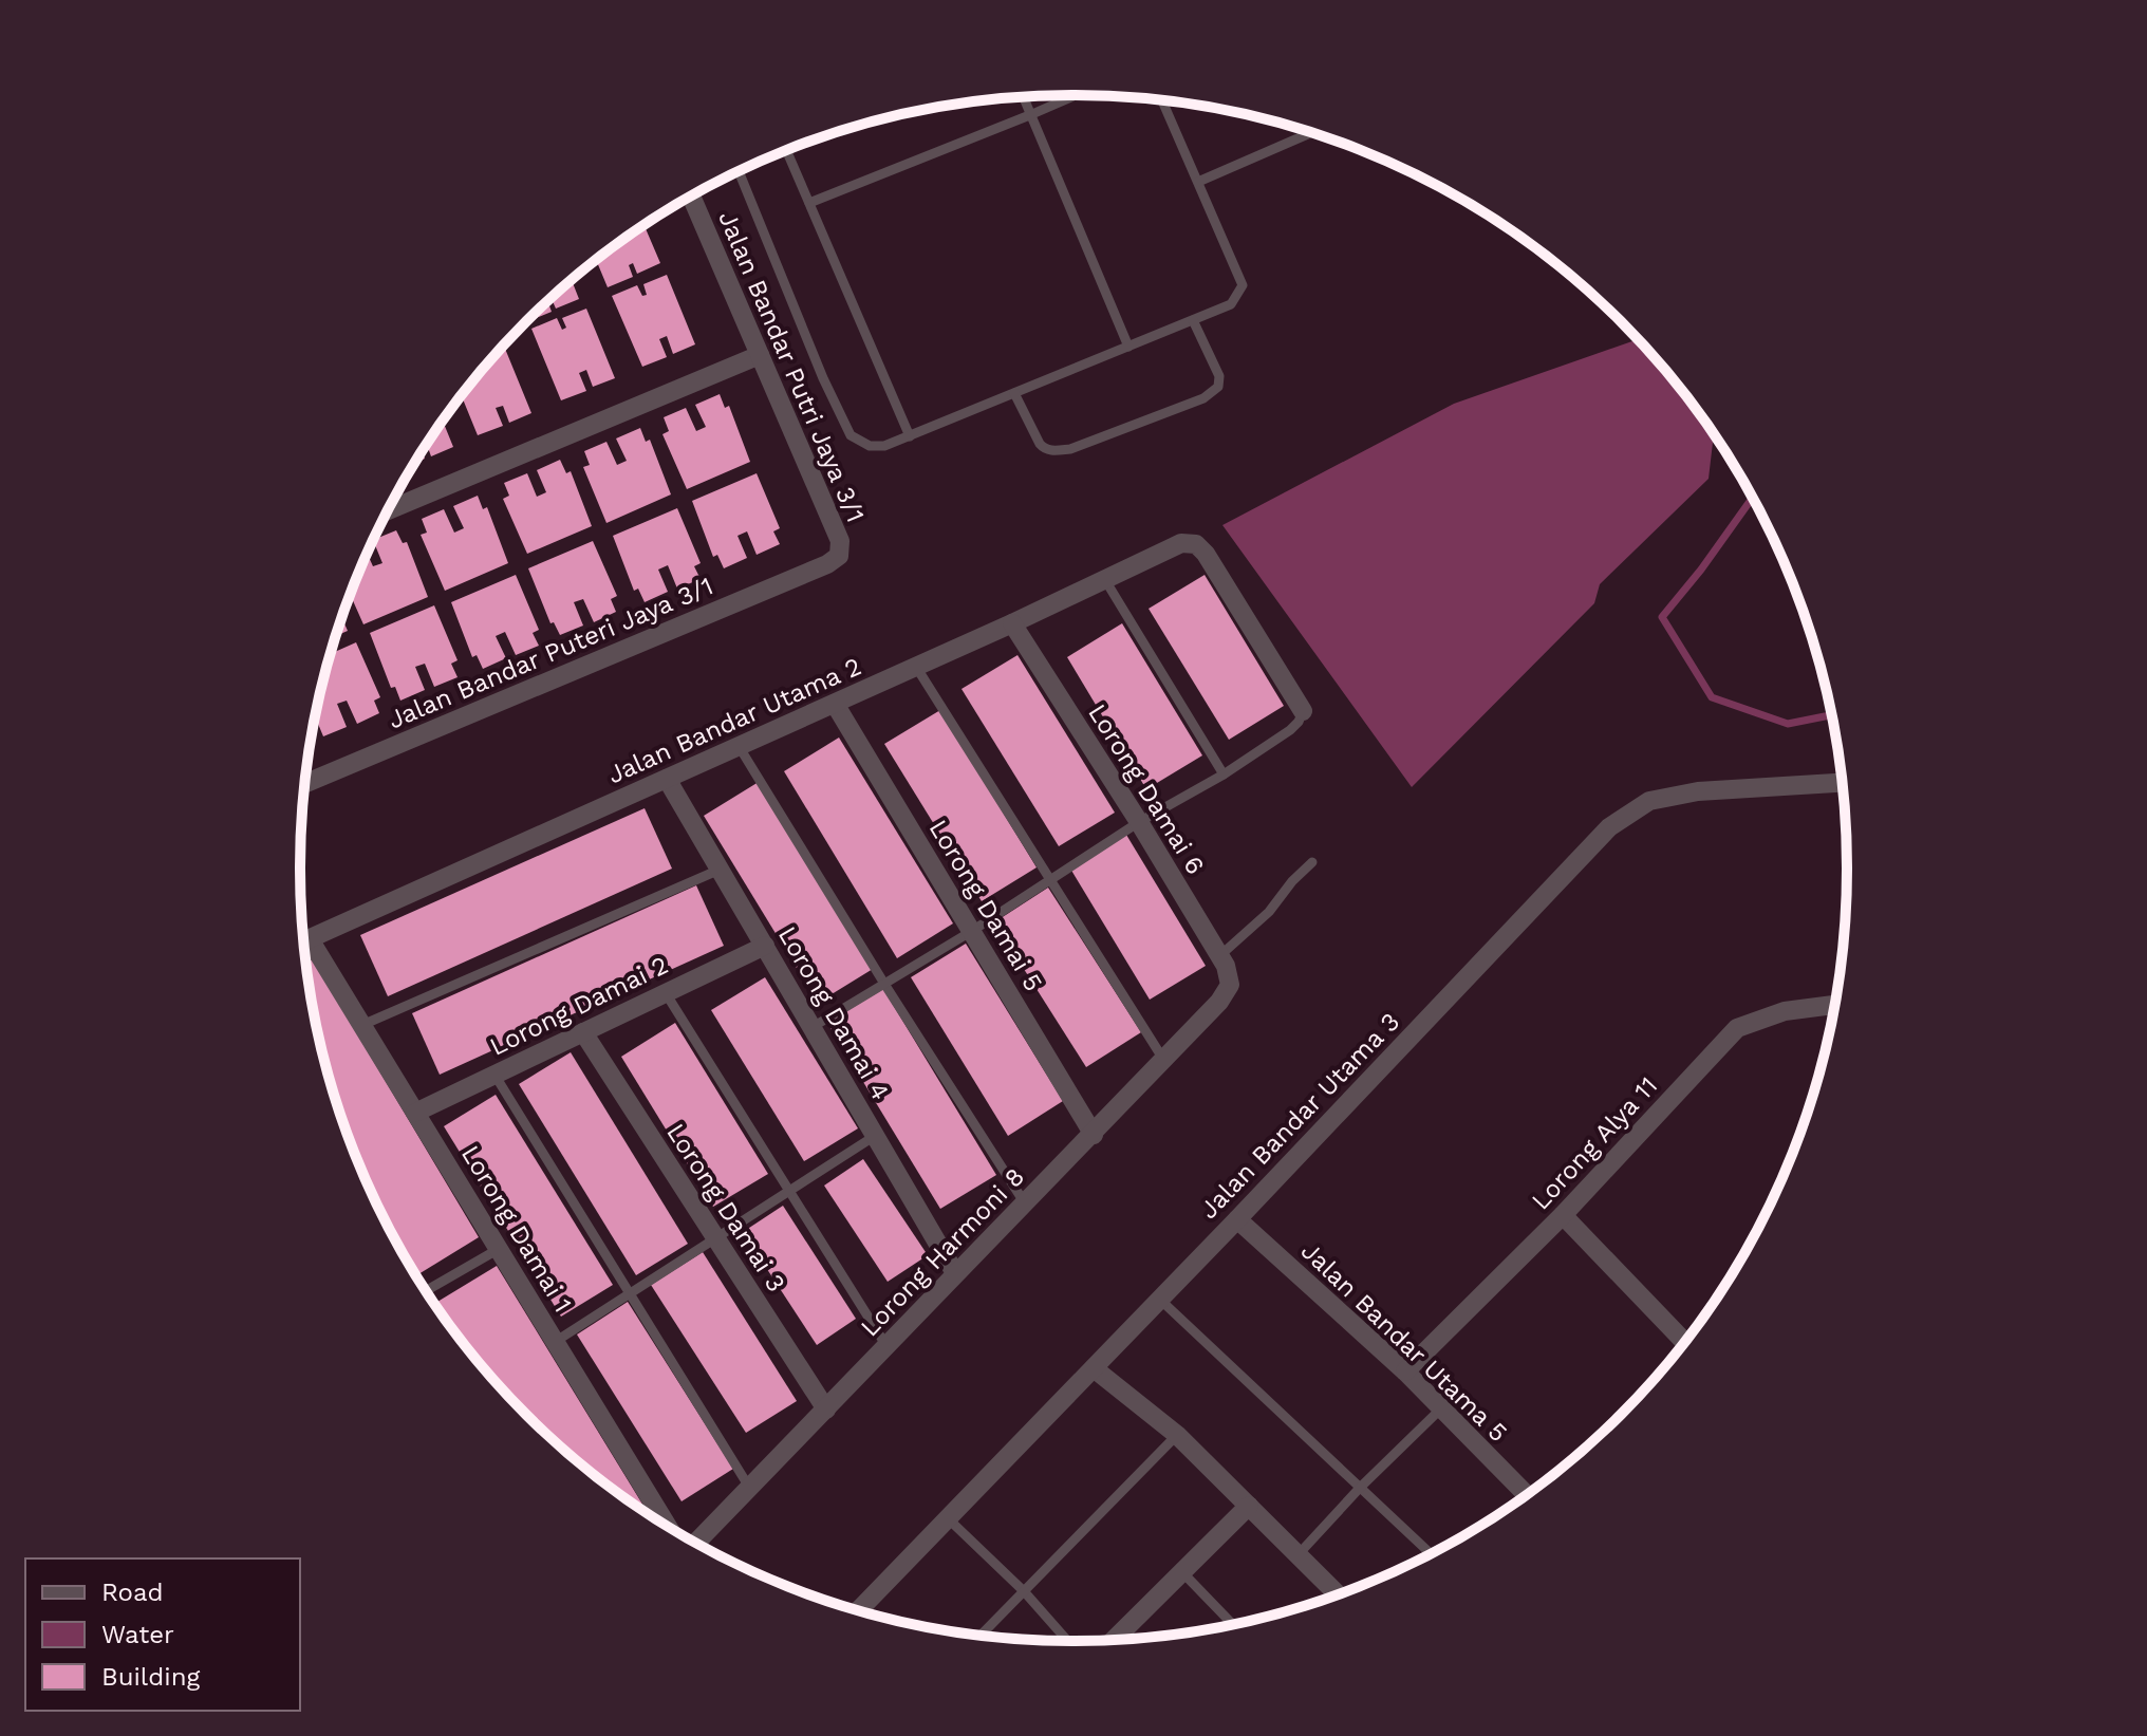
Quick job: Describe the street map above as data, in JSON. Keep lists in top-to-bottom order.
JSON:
{
  "streets": {
    "street": [
      "Jalan Bandar Putri Jaya 3/1",
      "Jalan Bandar Puteri Jaya 3/1",
      "Jalan Bandar Utama 2",
      "Lorong Damai 6",
      "Lorong Damai 5",
      "Lorong Damai 2",
      "Lorong Damai 4",
      "Jalan Bandar Utama 3",
      "Lorong Alya 11",
      "Lorong Damai 3",
      "Lorong Damai 1",
      "Lorong Harmoni 8",
      "Jalan Bandar Utama 5"
    ]
  },
  "crossings": [
    ["Jalan Bandar Putri Jaya 3/1", "Jalan Bandar Puteri Jaya 3/1"],
    ["Jalan Bandar Utama 2", "Lorong Damai 6"],
    ["Jalan Bandar Utama 2", "Lorong Damai 5"],
    ["Jalan Bandar Utama 2", "Lorong Damai 4"],
    ["Lorong Damai 6", "Lorong Harmoni 8"],
    ["Lorong Damai 5", "Lorong Harmoni 8"],
    ["Lorong Damai 2", "Lorong Damai 4"],
    ["Lorong Damai 2", "Lorong Damai 3"],
    ["Lorong Damai 2", "Lorong Damai 1"],
    ["Lorong Damai 4", "Lorong Harmoni 8"],
    ["Jalan Bandar Utama 3", "Jalan Bandar Utama 5"],
    ["Lorong Alya 11", "Jalan Bandar Utama 5"],
    ["Lorong Damai 3", "Lorong Harmoni 8"]
  ],
  "legend": ["Road", "Water", "Building"]
}
